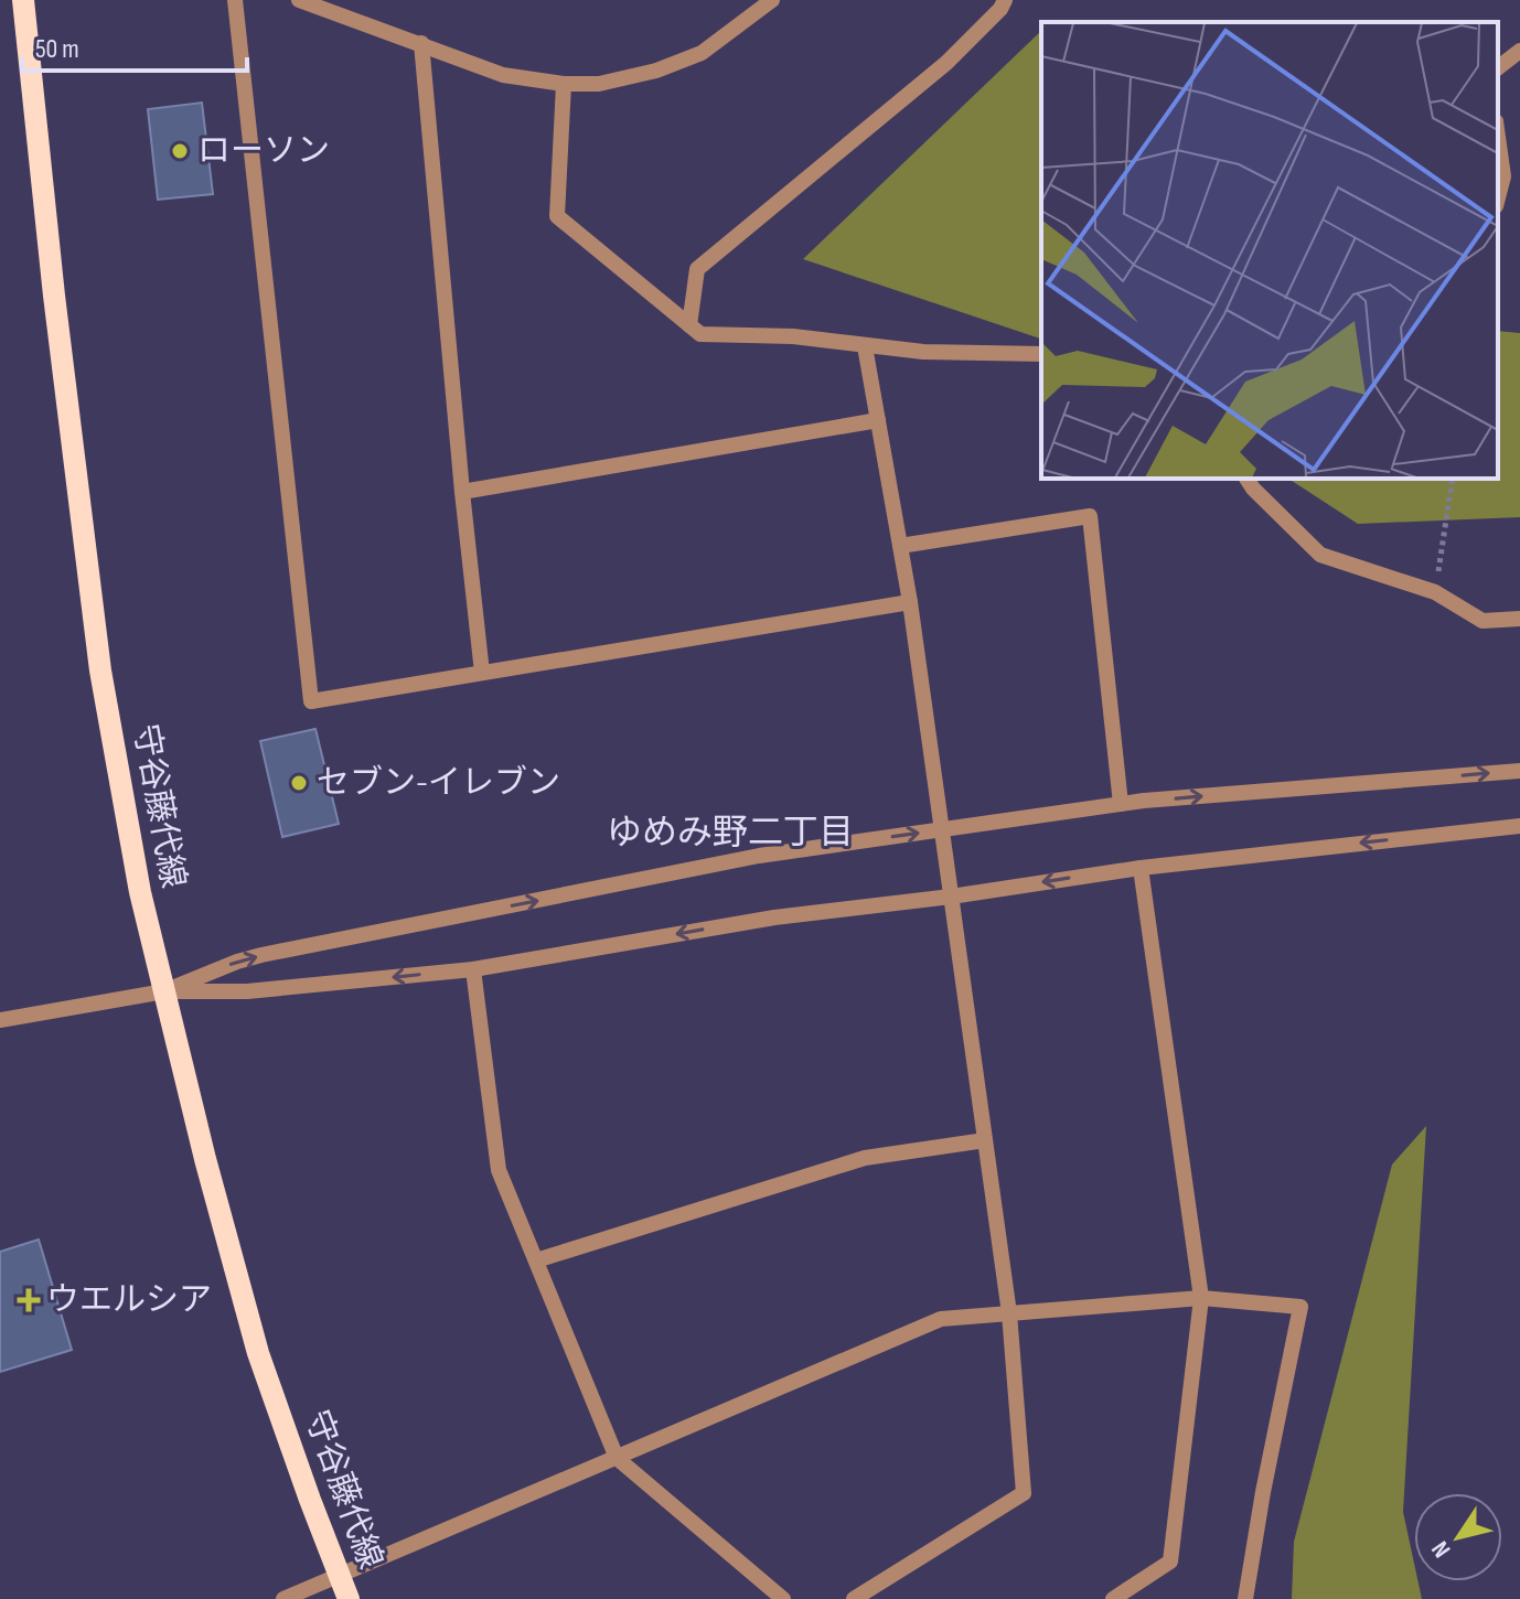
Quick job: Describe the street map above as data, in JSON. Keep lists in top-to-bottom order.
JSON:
{
  "streets": {
    "main road": ["守谷藤代線"]
  },
  "districts": ["ゆめみ野二丁目"],
  "places": {
    "other": ["ローソン", "セブン-イレブン"],
    "health": ["ウエルシア"]
  },
  "scale_bar": "50 m",
  "north": "bottom left"
}
